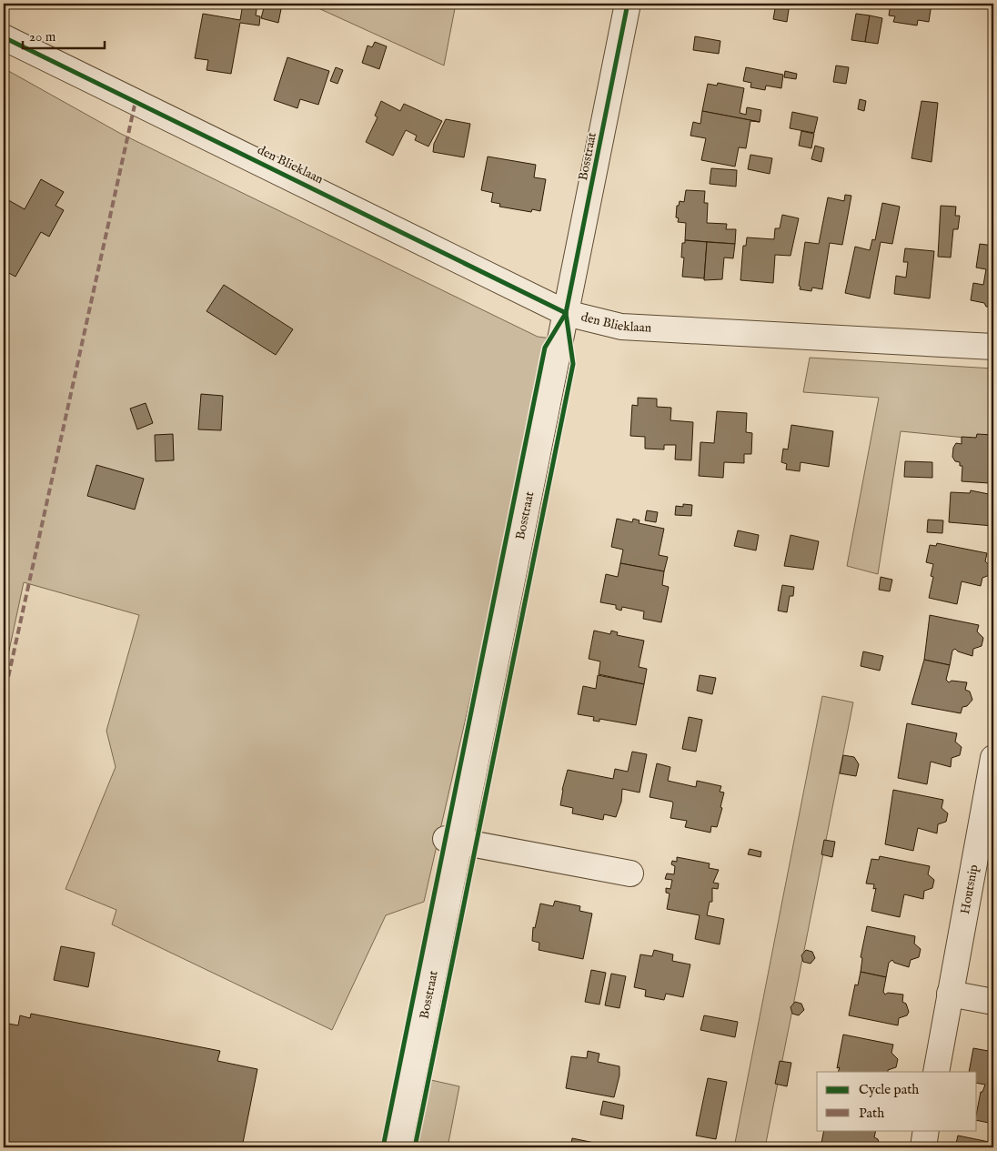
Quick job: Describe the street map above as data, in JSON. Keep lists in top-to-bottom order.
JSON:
{
  "streets": {
    "street": ["Bosstraat", "den Blieklaan", "Houtsnip"]
  },
  "crossings": [
    ["Bosstraat", "den Blieklaan"]
  ],
  "legend": ["Cycle path", "Path"],
  "scale_bar": "20 m"
}
